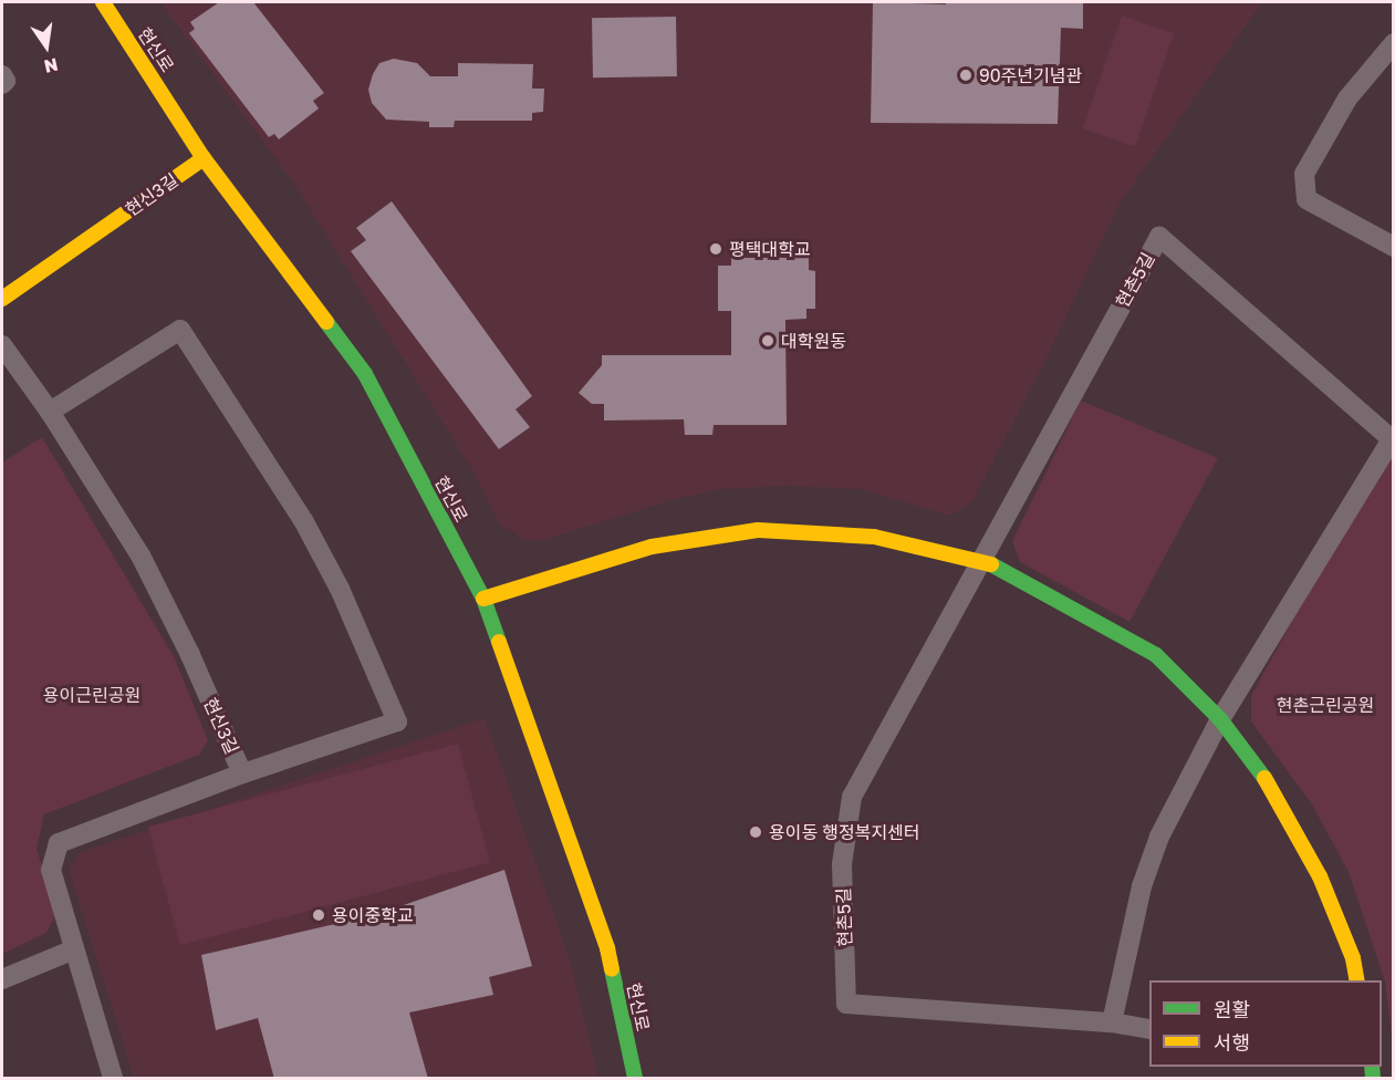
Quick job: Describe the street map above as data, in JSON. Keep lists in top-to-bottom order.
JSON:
{
  "streets": {
    "street": ["현신로", "현신3길", "현촌5길"]
  },
  "crossings": [
    ["현신로", "현신3길"]
  ],
  "parks": ["용이근린공원", "현촌근린공원"],
  "places": [
    "90주년기념관",
    "평택대학교",
    "대학원동",
    "용이동 행정복지센터",
    "용이중학교"
  ],
  "legend": ["원활", "서행"],
  "north": "bottom"
}
